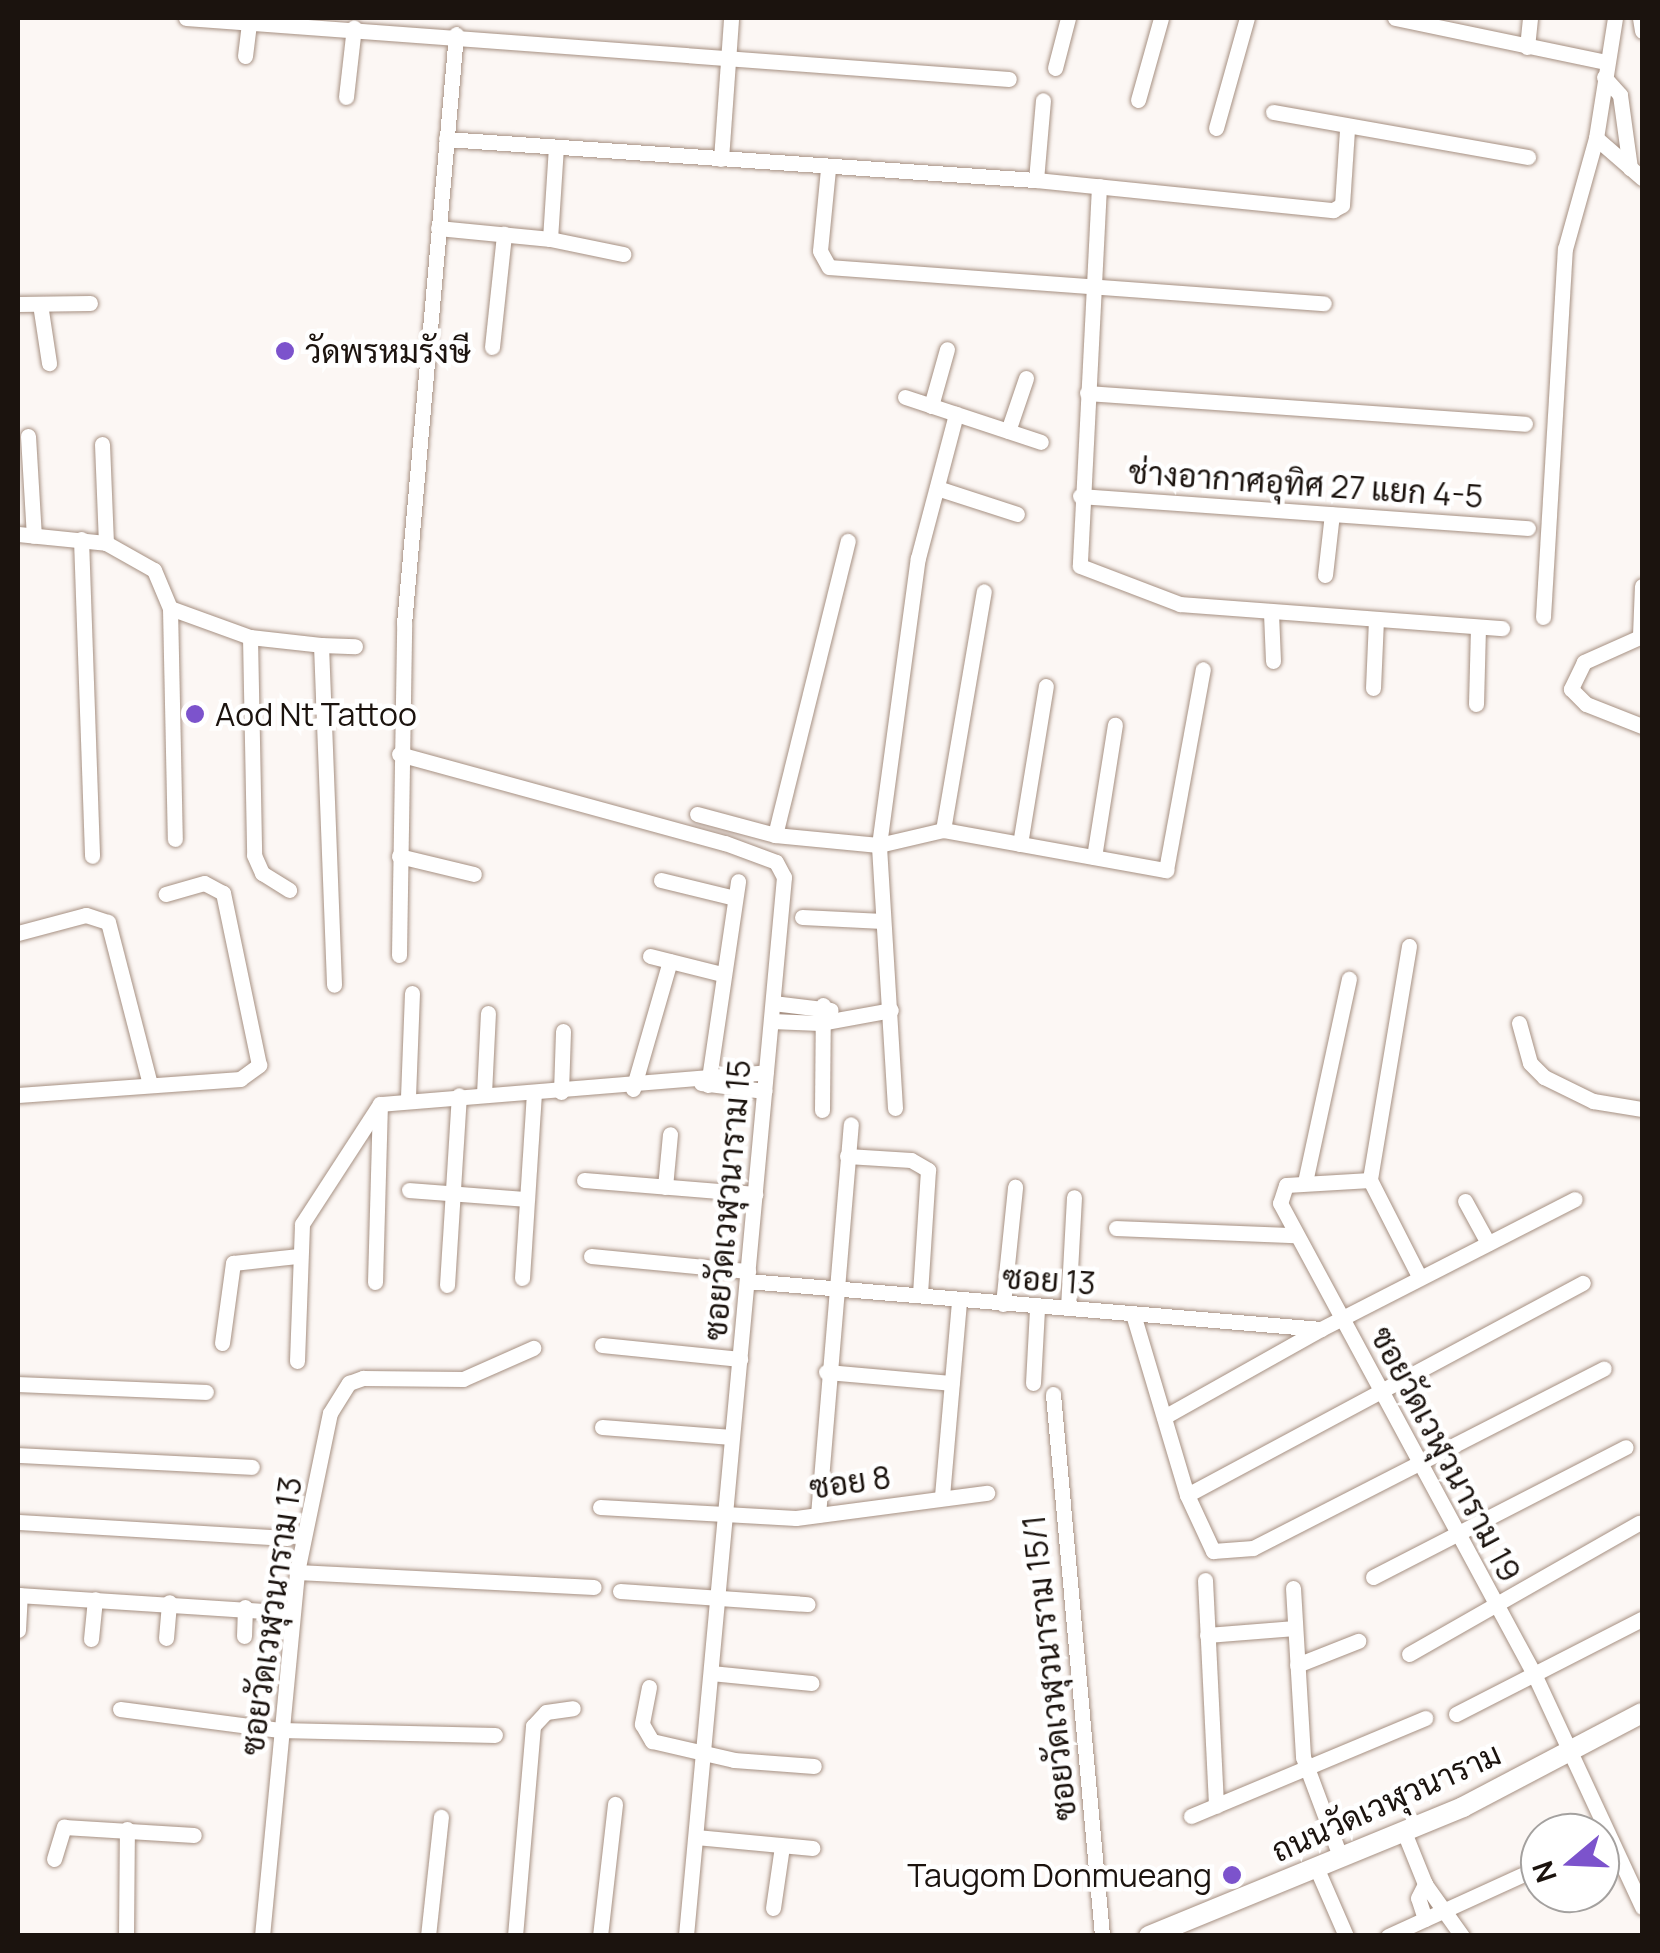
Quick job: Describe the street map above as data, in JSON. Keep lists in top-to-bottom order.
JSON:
{
  "streets": {
    "street": [
      "ช่างอากาศอุทิศ 27 แยก 4-5",
      "ซอยวัดเวฬุวนาราม 15",
      "ซอย 13",
      "ซอยวัดเวฬุวนาราม 19",
      "ซอย 8",
      "ซอยวัดเวฬุวนาราม 13",
      "ซอยวัดเวฬุวนาราม 15/1",
      "ถนนวัดเวฬุวนาราม"
    ]
  },
  "crossings": [
    ["ซอยวัดเวฬุวนาราม 15", "ซอย 13"],
    ["ซอยวัดเวฬุวนาราม 15", "ซอย 8"],
    ["ซอย 13", "ซอยวัดเวฬุวนาราม 19"],
    ["ซอยวัดเวฬุวนาราม 19", "ถนนวัดเวฬุวนาราม"]
  ],
  "places": ["วัดพรหมรังษี", "Aod Nt Tattoo", "Taugom Donmueang"],
  "north": "left"
}
